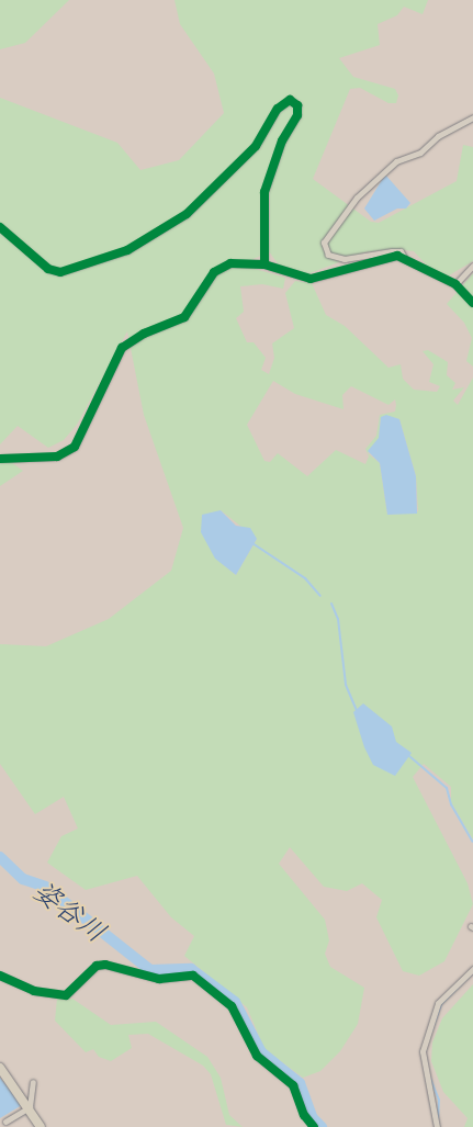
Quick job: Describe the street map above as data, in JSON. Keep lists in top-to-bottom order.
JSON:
{
  "water": ["姿谷川"]
}
